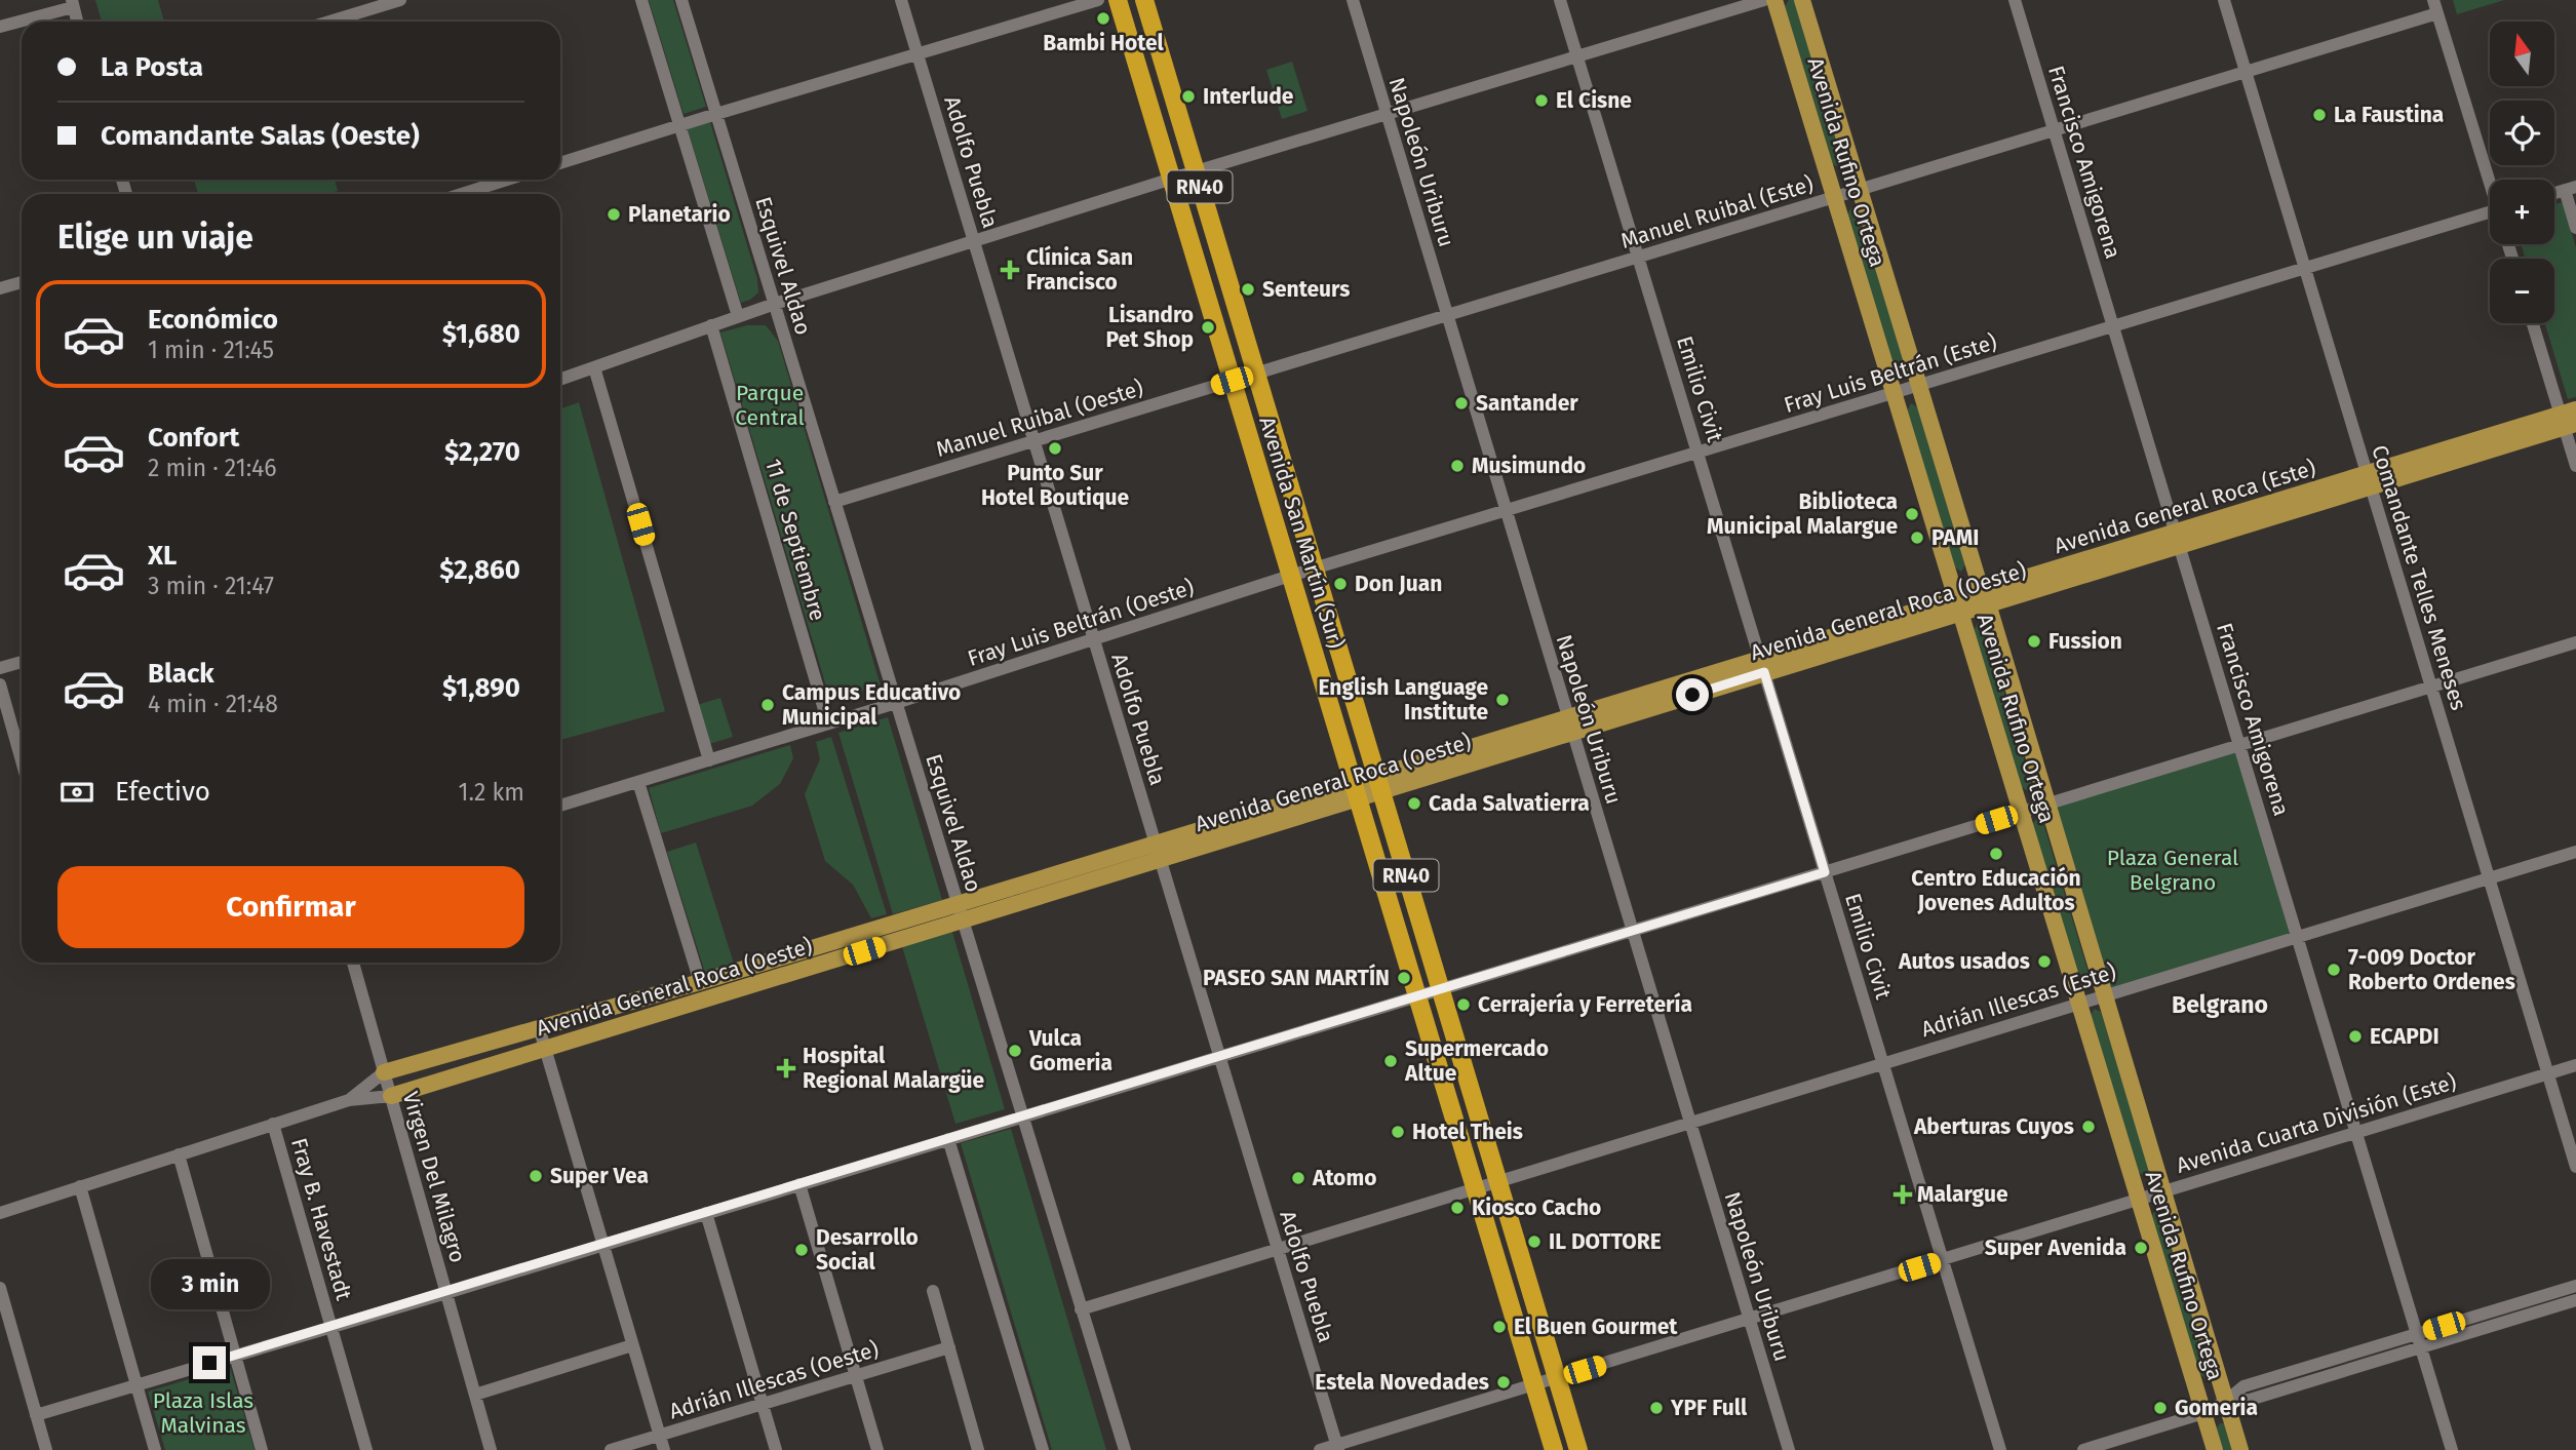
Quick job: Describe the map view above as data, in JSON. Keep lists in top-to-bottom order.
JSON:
{
  "streets": {
    "highway": ["RN40", "Avenida San Martín (Sur)"],
    "main road": ["Avenida Rufino Ortega", "Avenida General Roca (Este)", "Avenida General Roca (Oeste)"],
    "street": [
      "Adolfo Puebla",
      "Napoleón Uriburu",
      "Francisco Amigorena",
      "Manuel Ruibal (Este)",
      "Esquivel Aldao",
      "Fray Luis Beltrán (Este)",
      "Emilio Civit",
      "Manuel Ruibal (Oeste)",
      "11 de Septiembre",
      "Comandante Telles Meneses",
      "Fray Luis Beltrán (Oeste)",
      "Adrián Illescas (Este)",
      "Avenida Cuarta División (Este)",
      "Virgen Del Milagro",
      "Fray B. Havestadt",
      "Adrián Illescas (Oeste)"
    ]
  },
  "crossings": [
    ["Adolfo Puebla", "Manuel Ruibal (Oeste)"],
    ["Adolfo Puebla", "Avenida General Roca (Oeste)"],
    ["Adolfo Puebla", "Fray Luis Beltrán (Oeste)"],
    ["Adolfo Puebla", "Avenida Cuarta División (Este)"],
    ["Napoleón Uriburu", "Manuel Ruibal (Este)"],
    ["Napoleón Uriburu", "Fray Luis Beltrán (Este)"],
    ["Napoleón Uriburu", "Avenida General Roca (Este)"],
    ["Napoleón Uriburu", "Avenida General Roca (Oeste)"],
    ["Napoleón Uriburu", "Adrián Illescas (Este)"],
    ["Napoleón Uriburu", "Avenida Cuarta División (Este)"],
    ["Avenida Rufino Ortega", "Manuel Ruibal (Este)"],
    ["Avenida Rufino Ortega", "Fray Luis Beltrán (Este)"],
    ["Avenida Rufino Ortega", "Avenida General Roca (Este)"],
    ["Avenida Rufino Ortega", "Adrián Illescas (Este)"],
    ["Avenida Rufino Ortega", "Avenida Cuarta División (Este)"],
    ["Francisco Amigorena", "Manuel Ruibal (Este)"],
    ["Francisco Amigorena", "Fray Luis Beltrán (Este)"],
    ["Francisco Amigorena", "Avenida General Roca (Este)"],
    ["Francisco Amigorena", "Adrián Illescas (Este)"],
    ["Francisco Amigorena", "Avenida Cuarta División (Este)"],
    ["Manuel Ruibal (Este)", "Emilio Civit"],
    ["Manuel Ruibal (Este)", "Manuel Ruibal (Oeste)"],
    ["Manuel Ruibal (Este)", "Avenida San Martín (Sur)"],
    ["Manuel Ruibal (Este)", "Comandante Telles Meneses"],
    ["Esquivel Aldao", "Manuel Ruibal (Oeste)"],
    ["Esquivel Aldao", "Avenida General Roca (Oeste)"],
    ["Esquivel Aldao", "Fray Luis Beltrán (Oeste)"],
    ["Fray Luis Beltrán (Este)", "Emilio Civit"],
    ["Fray Luis Beltrán (Este)", "Avenida San Martín (Sur)"],
    ["Fray Luis Beltrán (Este)", "Comandante Telles Meneses"],
    ["Fray Luis Beltrán (Este)", "Fray Luis Beltrán (Oeste)"],
    ["Emilio Civit", "Avenida General Roca (Este)"],
    ["Emilio Civit", "Adrián Illescas (Este)"],
    ["Emilio Civit", "Avenida Cuarta División (Este)"],
    ["Manuel Ruibal (Oeste)", "Avenida San Martín (Sur)"],
    ["Avenida General Roca (Este)", "Comandante Telles Meneses"],
    ["Avenida General Roca (Este)", "Avenida General Roca (Oeste)"],
    ["Avenida San Martín (Sur)", "Avenida General Roca (Oeste)"],
    ["Avenida San Martín (Sur)", "Fray Luis Beltrán (Oeste)"],
    ["Avenida San Martín (Sur)", "Adrián Illescas (Este)"],
    ["Avenida San Martín (Sur)", "Avenida Cuarta División (Este)"],
    ["11 de Septiembre", "Fray Luis Beltrán (Oeste)"],
    ["Comandante Telles Meneses", "Adrián Illescas (Este)"],
    ["Comandante Telles Meneses", "Avenida Cuarta División (Este)"],
    ["Avenida General Roca (Oeste)", "Virgen Del Milagro"]
  ],
  "districts": ["Belgrano"],
  "parks": ["Parque Central", "Plaza General Belgrano", "Plaza Islas Malvinas"],
  "places": {
    "other": [
      "Bambi Hotel",
      "Interlude",
      "El Cisne",
      "La Faustina",
      "Planetario",
      "Senteurs",
      "Lisandro Pet Shop",
      "Santander",
      "Punto Sur Hotel Boutique",
      "Musimundo",
      "Biblioteca Municipal Malargue",
      "PAMI",
      "Don Juan",
      "Fussion",
      "English Language Institute",
      "Campus Educativo Municipal",
      "Cada Salvatierra",
      "Centro Educación Jovenes Adultos",
      "Autos usados",
      "7-009 Doctor Roberto Ordenes",
      "PASEO SAN MARTÍN",
      "Cerrajería y Ferretería",
      "ECAPDI",
      "Vulca Gomeria",
      "Supermercado Altue",
      "Aberturas Cuyos",
      "Hotel Theis",
      "Super Vea",
      "Atomo",
      "Kiosco Cacho",
      "IL DOTTORE",
      "Super Avenida",
      "Desarrollo Social",
      "El Buen Gourmet",
      "Estela Novedades",
      "YPF Full",
      "Gomeria"
    ],
    "health": ["Clínica San Francisco", "Hospital Regional Malargüe", "Malargue"]
  },
  "north": "top",
  "page": {
    "map_buttons": ["+", "−"],
    "banner": ["La Posta", "Comandante Salas (Oeste)"],
    "heading": "Elige un viaje",
    "list": [
      {
        "name": "Económico",
        "note": "1 min · 21:45",
        "value": "$1,680"
      },
      {
        "name": "Confort",
        "note": "2 min · 21:46",
        "value": "$2,270"
      },
      {
        "name": "XL",
        "note": "3 min · 21:47",
        "value": "$2,860"
      },
      {
        "name": "Black",
        "note": "4 min · 21:48",
        "value": "$1,890"
      }
    ],
    "pay": ["Efectivo", "1.2 km"],
    "buttons": "Confirmar",
    "bubble": "3 min"
  }
}
